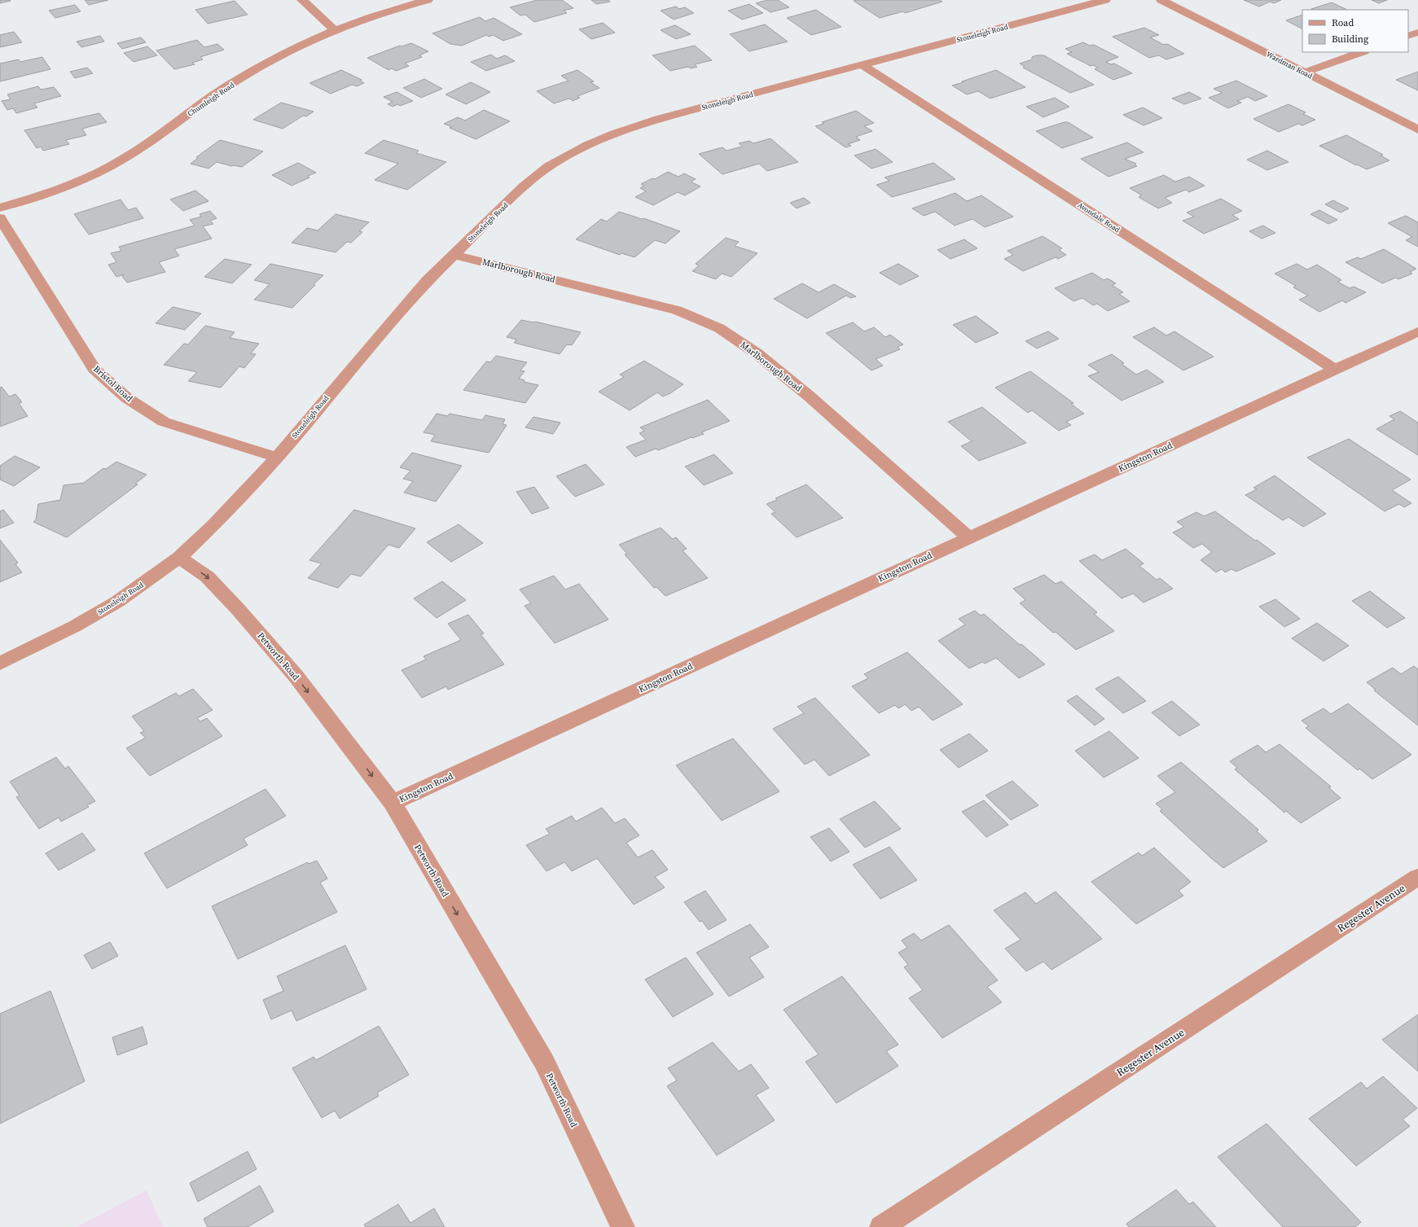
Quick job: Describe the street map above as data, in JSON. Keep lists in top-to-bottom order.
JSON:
{
  "streets": {
    "street": [
      "Stoneleigh Road",
      "Wardman Road",
      "Chumleigh Road",
      "Avondale Road",
      "Marlborough Road",
      "Bristol Road",
      "Kingston Road",
      "Petworth Road",
      "Regester Avenue"
    ]
  },
  "crossings": [
    ["Stoneleigh Road", "Avondale Road"],
    ["Stoneleigh Road", "Marlborough Road"],
    ["Stoneleigh Road", "Bristol Road"],
    ["Stoneleigh Road", "Petworth Road"],
    ["Avondale Road", "Kingston Road"],
    ["Marlborough Road", "Kingston Road"],
    ["Kingston Road", "Petworth Road"]
  ],
  "one_way": ["Petworth Road"],
  "legend": ["Road", "Building"]
}
